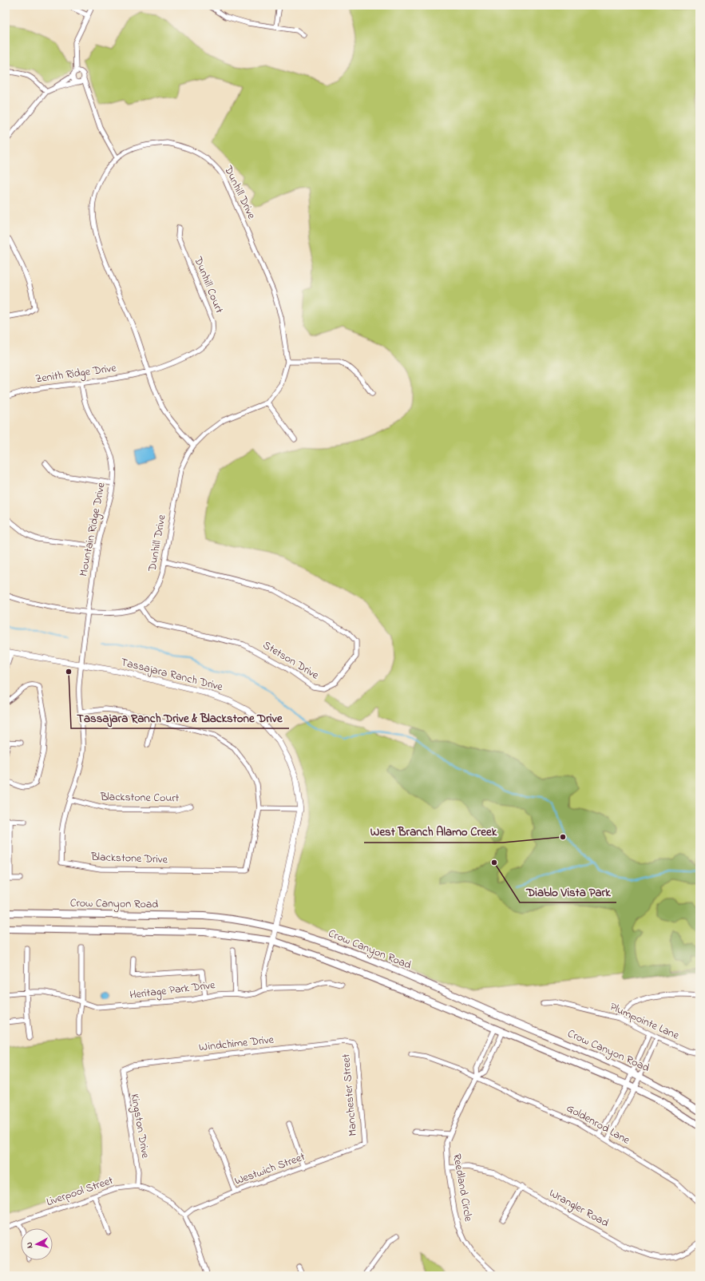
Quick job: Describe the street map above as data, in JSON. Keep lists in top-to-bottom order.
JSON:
{
  "streets": {
    "main road": ["Crow Canyon Road"],
    "street": [
      "Dunhill Drive",
      "Dunhill Court",
      "Zenith Ridge Drive",
      "Mountain Ridge Drive",
      "Stetson Drive",
      "Tassajara Ranch Drive",
      "Blackstone Court",
      "Blackstone Drive",
      "Heritage Park Drive",
      "Plumpointe Lane",
      "Windchime Drive",
      "Manchester Street",
      "Goldenrod Lane",
      "Kingston Drive",
      "Westwich Street",
      "Reedland Circle",
      "Liverpool Street",
      "Wrangler Road"
    ]
  },
  "crossings": [
    ["Dunhill Drive", "Dunhill Court"],
    ["Dunhill Drive", "Zenith Ridge Drive"],
    ["Dunhill Drive", "Mountain Ridge Drive"],
    ["Dunhill Drive", "Stetson Drive"],
    ["Dunhill Court", "Zenith Ridge Drive"],
    ["Zenith Ridge Drive", "Mountain Ridge Drive"],
    ["Mountain Ridge Drive", "Tassajara Ranch Drive"],
    ["Mountain Ridge Drive", "Blackstone Drive"],
    ["Tassajara Ranch Drive", "Blackstone Drive"],
    ["Tassajara Ranch Drive", "Crow Canyon Road"],
    ["Blackstone Court", "Blackstone Drive"],
    ["Crow Canyon Road", "Reedland Circle"],
    ["Windchime Drive", "Manchester Street"],
    ["Windchime Drive", "Kingston Drive"],
    ["Manchester Street", "Westwich Street"],
    ["Goldenrod Lane", "Reedland Circle"],
    ["Kingston Drive", "Liverpool Street"],
    ["Westwich Street", "Liverpool Street"],
    ["Reedland Circle", "Wrangler Road"]
  ],
  "places": ["Tassajara Ranch Drive & Blackstone Drive", "West Branch Alamo Creek", "Diablo Vista Park"],
  "north": "left"
}
